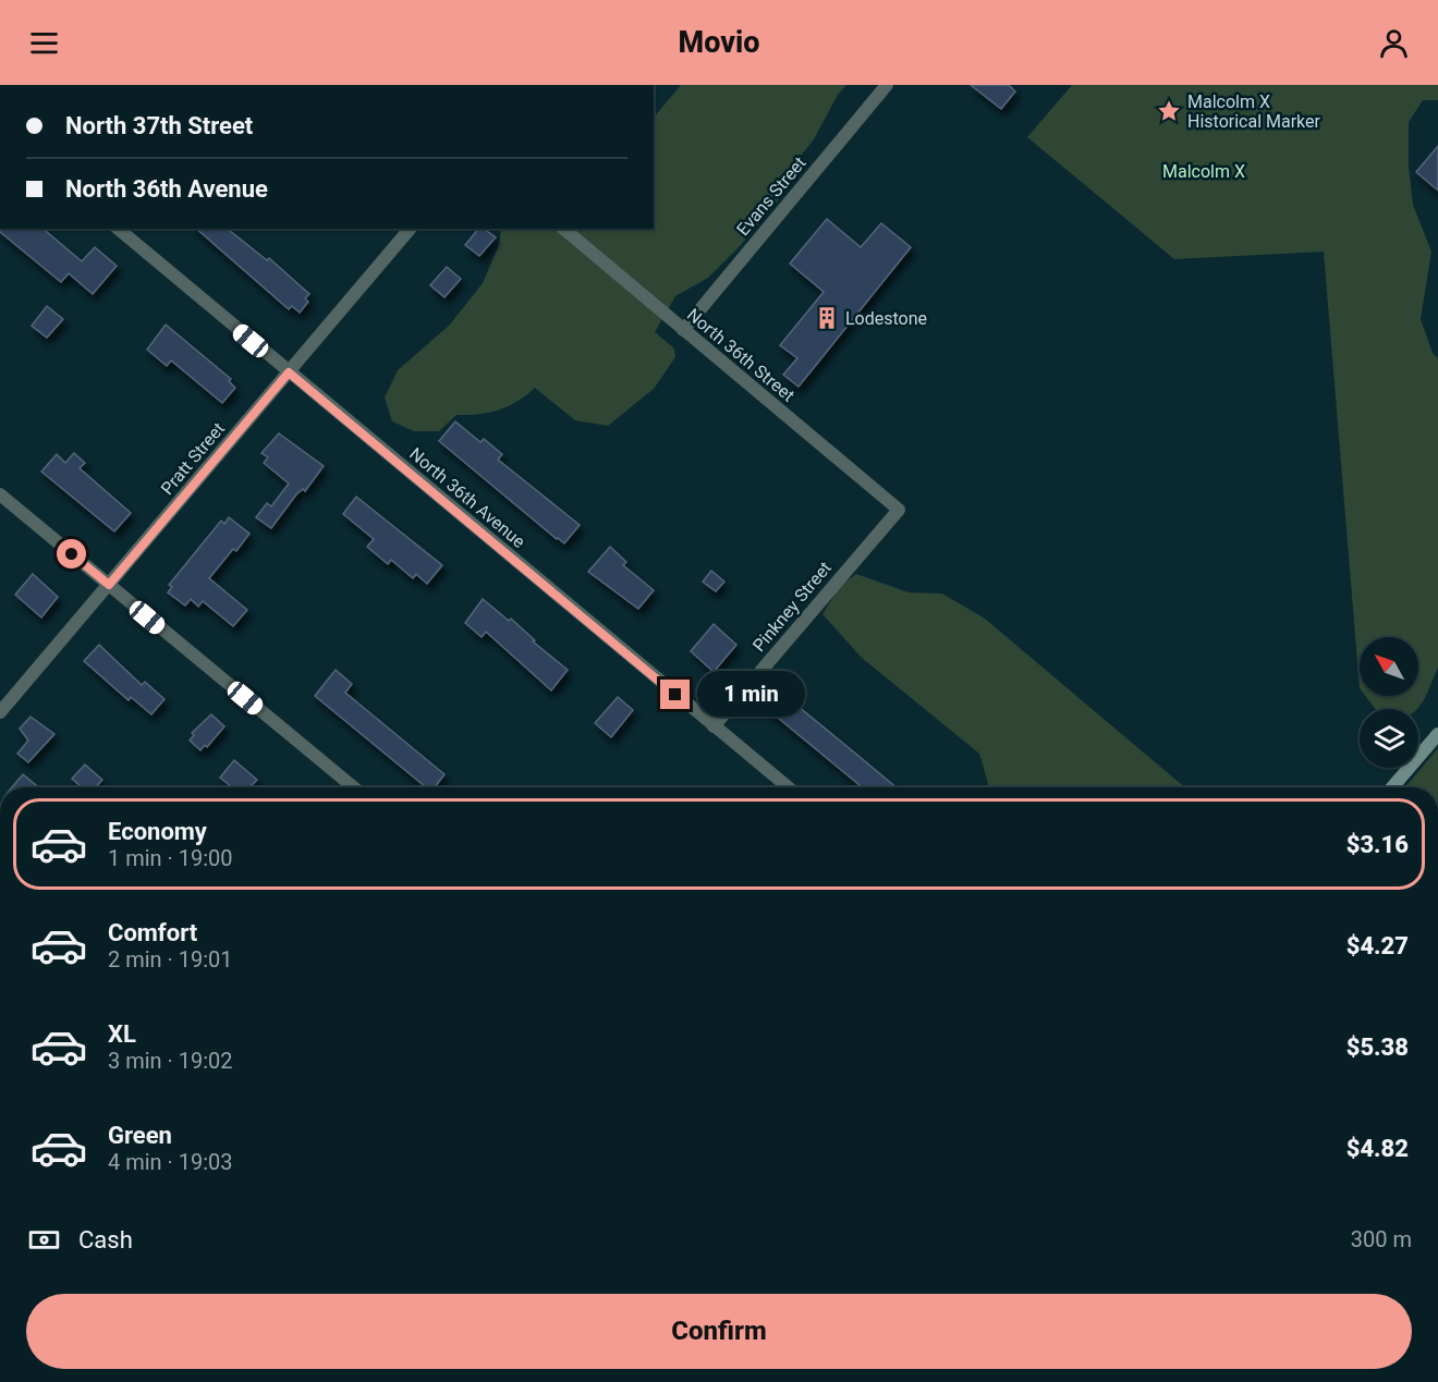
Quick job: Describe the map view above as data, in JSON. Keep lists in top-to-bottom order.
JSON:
{
  "streets": {
    "street": [
      "Evans Street",
      "North 36th Street",
      "Pratt Street",
      "North 36th Avenue",
      "Pinkney Street"
    ]
  },
  "crossings": [
    ["Evans Street", "North 36th Street"],
    ["North 36th Street", "Pinkney Street"],
    ["Pratt Street", "North 36th Avenue"],
    ["North 36th Avenue", "Pinkney Street"]
  ],
  "parks": ["Malcolm X"],
  "places": {
    "place": ["Malcolm X Historical Marker"],
    "building": ["Lodestone"]
  },
  "north": "top left",
  "page": {
    "header": "Movio",
    "banner": ["North 37th Street", "North 36th Avenue"],
    "bubble": "1 min",
    "list": [
      {
        "name": "Economy",
        "note": "1 min · 19:00",
        "value": "$3.16"
      },
      {
        "name": "Comfort",
        "note": "2 min · 19:01",
        "value": "$4.27"
      },
      {
        "name": "XL",
        "note": "3 min · 19:02",
        "value": "$5.38"
      },
      {
        "name": "Green",
        "note": "4 min · 19:03",
        "value": "$4.82"
      }
    ],
    "pay": ["Cash", "300 m"],
    "buttons": "Confirm"
  }
}
